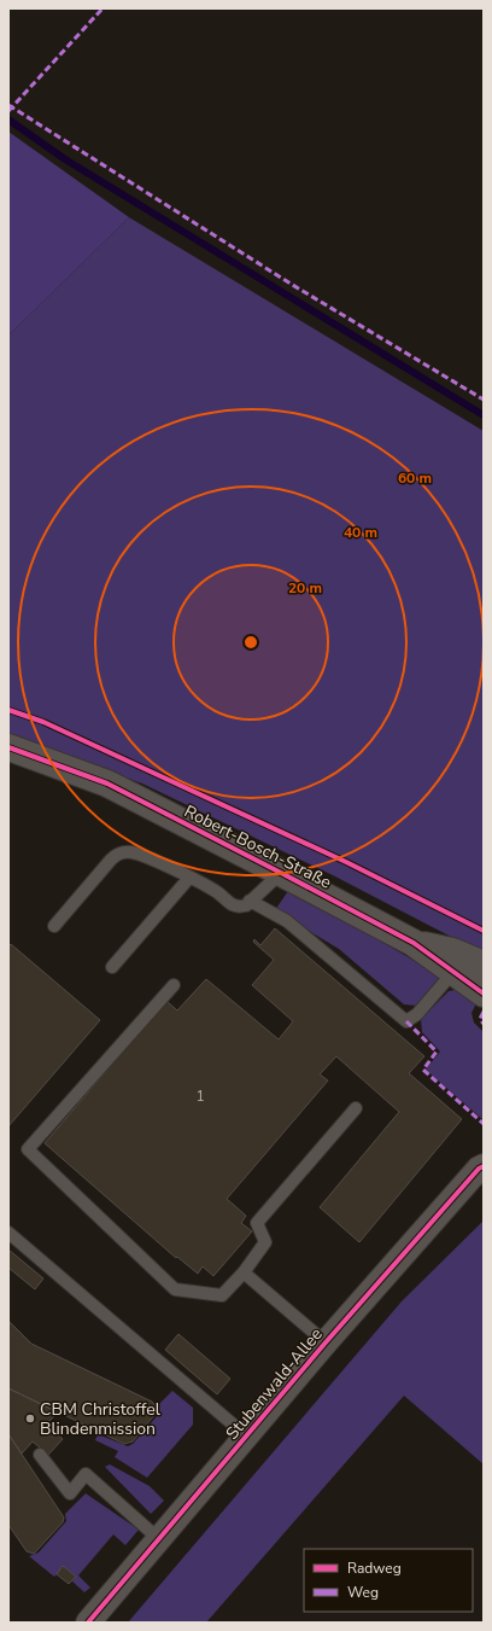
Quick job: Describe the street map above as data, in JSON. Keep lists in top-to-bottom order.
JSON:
{
  "streets": {
    "street": ["Robert-Bosch-Straße", "Stubenwald-Allee"]
  },
  "places": ["CBM Christoffel Blindenmission"],
  "house_numbers": ["1"],
  "legend": ["Radweg", "Weg"],
  "rings": ["60 m", "40 m", "20 m"]
}
